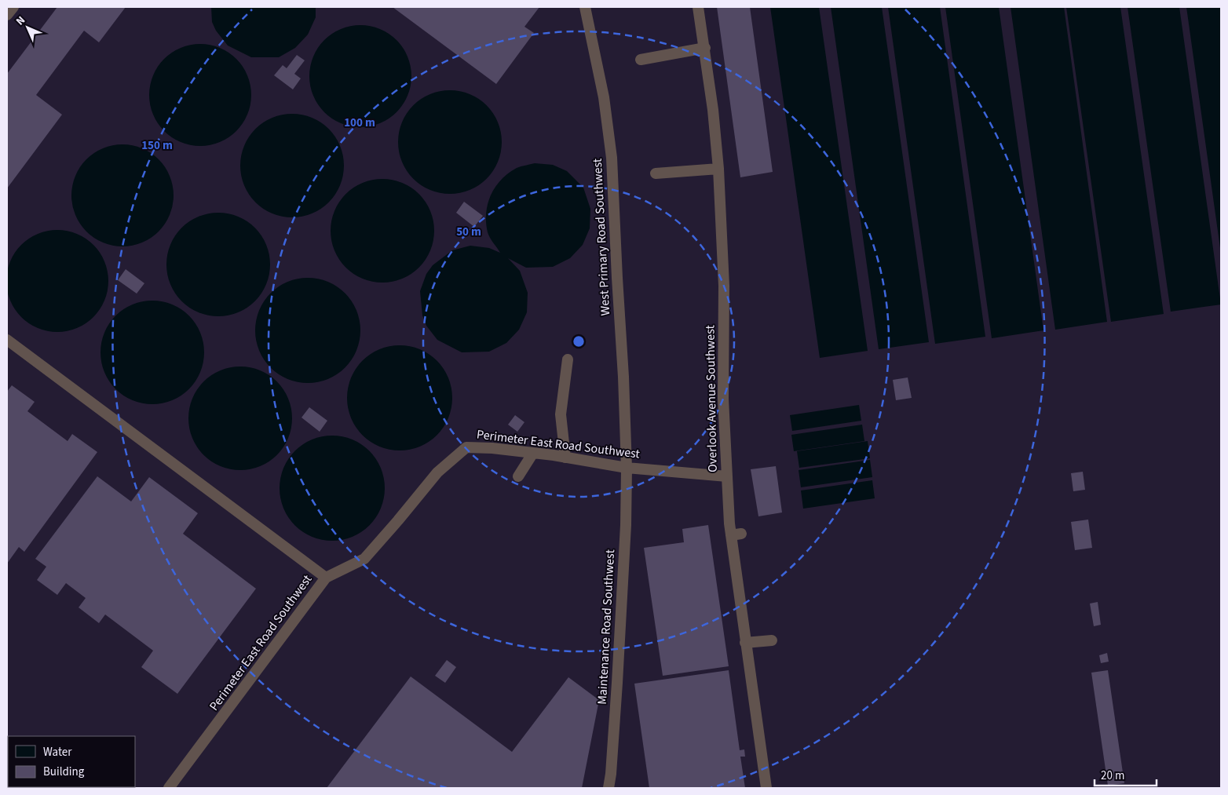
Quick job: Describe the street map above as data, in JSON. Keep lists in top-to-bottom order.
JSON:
{
  "streets": {
    "lane": [
      "West Primary Road Southwest",
      "Overlook Avenue Southwest",
      "Perimeter East Road Southwest",
      "Maintenance Road Southwest"
    ]
  },
  "crossings": [
    ["West Primary Road Southwest", "Perimeter East Road Southwest"],
    ["West Primary Road Southwest", "Maintenance Road Southwest"],
    ["Overlook Avenue Southwest", "Perimeter East Road Southwest"],
    ["Perimeter East Road Southwest", "Maintenance Road Southwest"]
  ],
  "legend": ["Water", "Building"],
  "scale_bar": "20 m",
  "north": "top left",
  "rings": ["100 m", "150 m", "50 m"]
}
